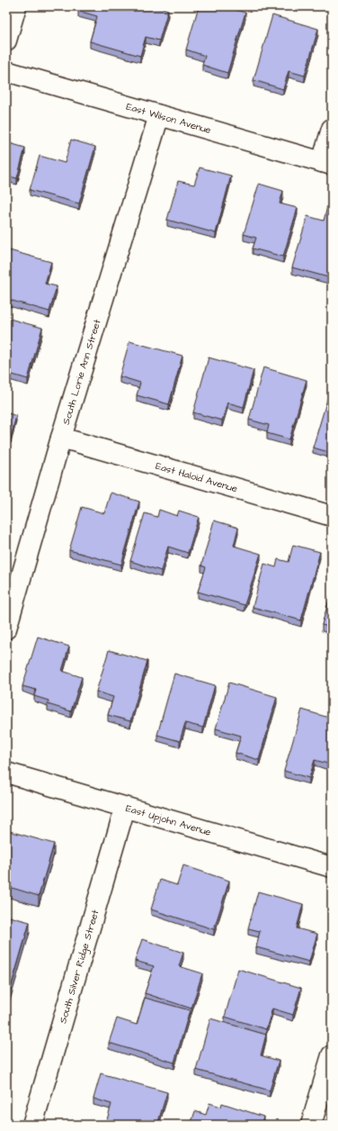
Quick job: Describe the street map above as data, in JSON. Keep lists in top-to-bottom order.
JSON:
{
  "streets": {
    "street": [
      "East Wilson Avenue",
      "South Lorie Ann Street",
      "East Haloid Avenue",
      "East Upjohn Avenue",
      "South Silver Ridge Street"
    ]
  },
  "crossings": [
    ["East Wilson Avenue", "South Lorie Ann Street"],
    ["South Lorie Ann Street", "East Haloid Avenue"],
    ["East Upjohn Avenue", "South Silver Ridge Street"]
  ]
}
